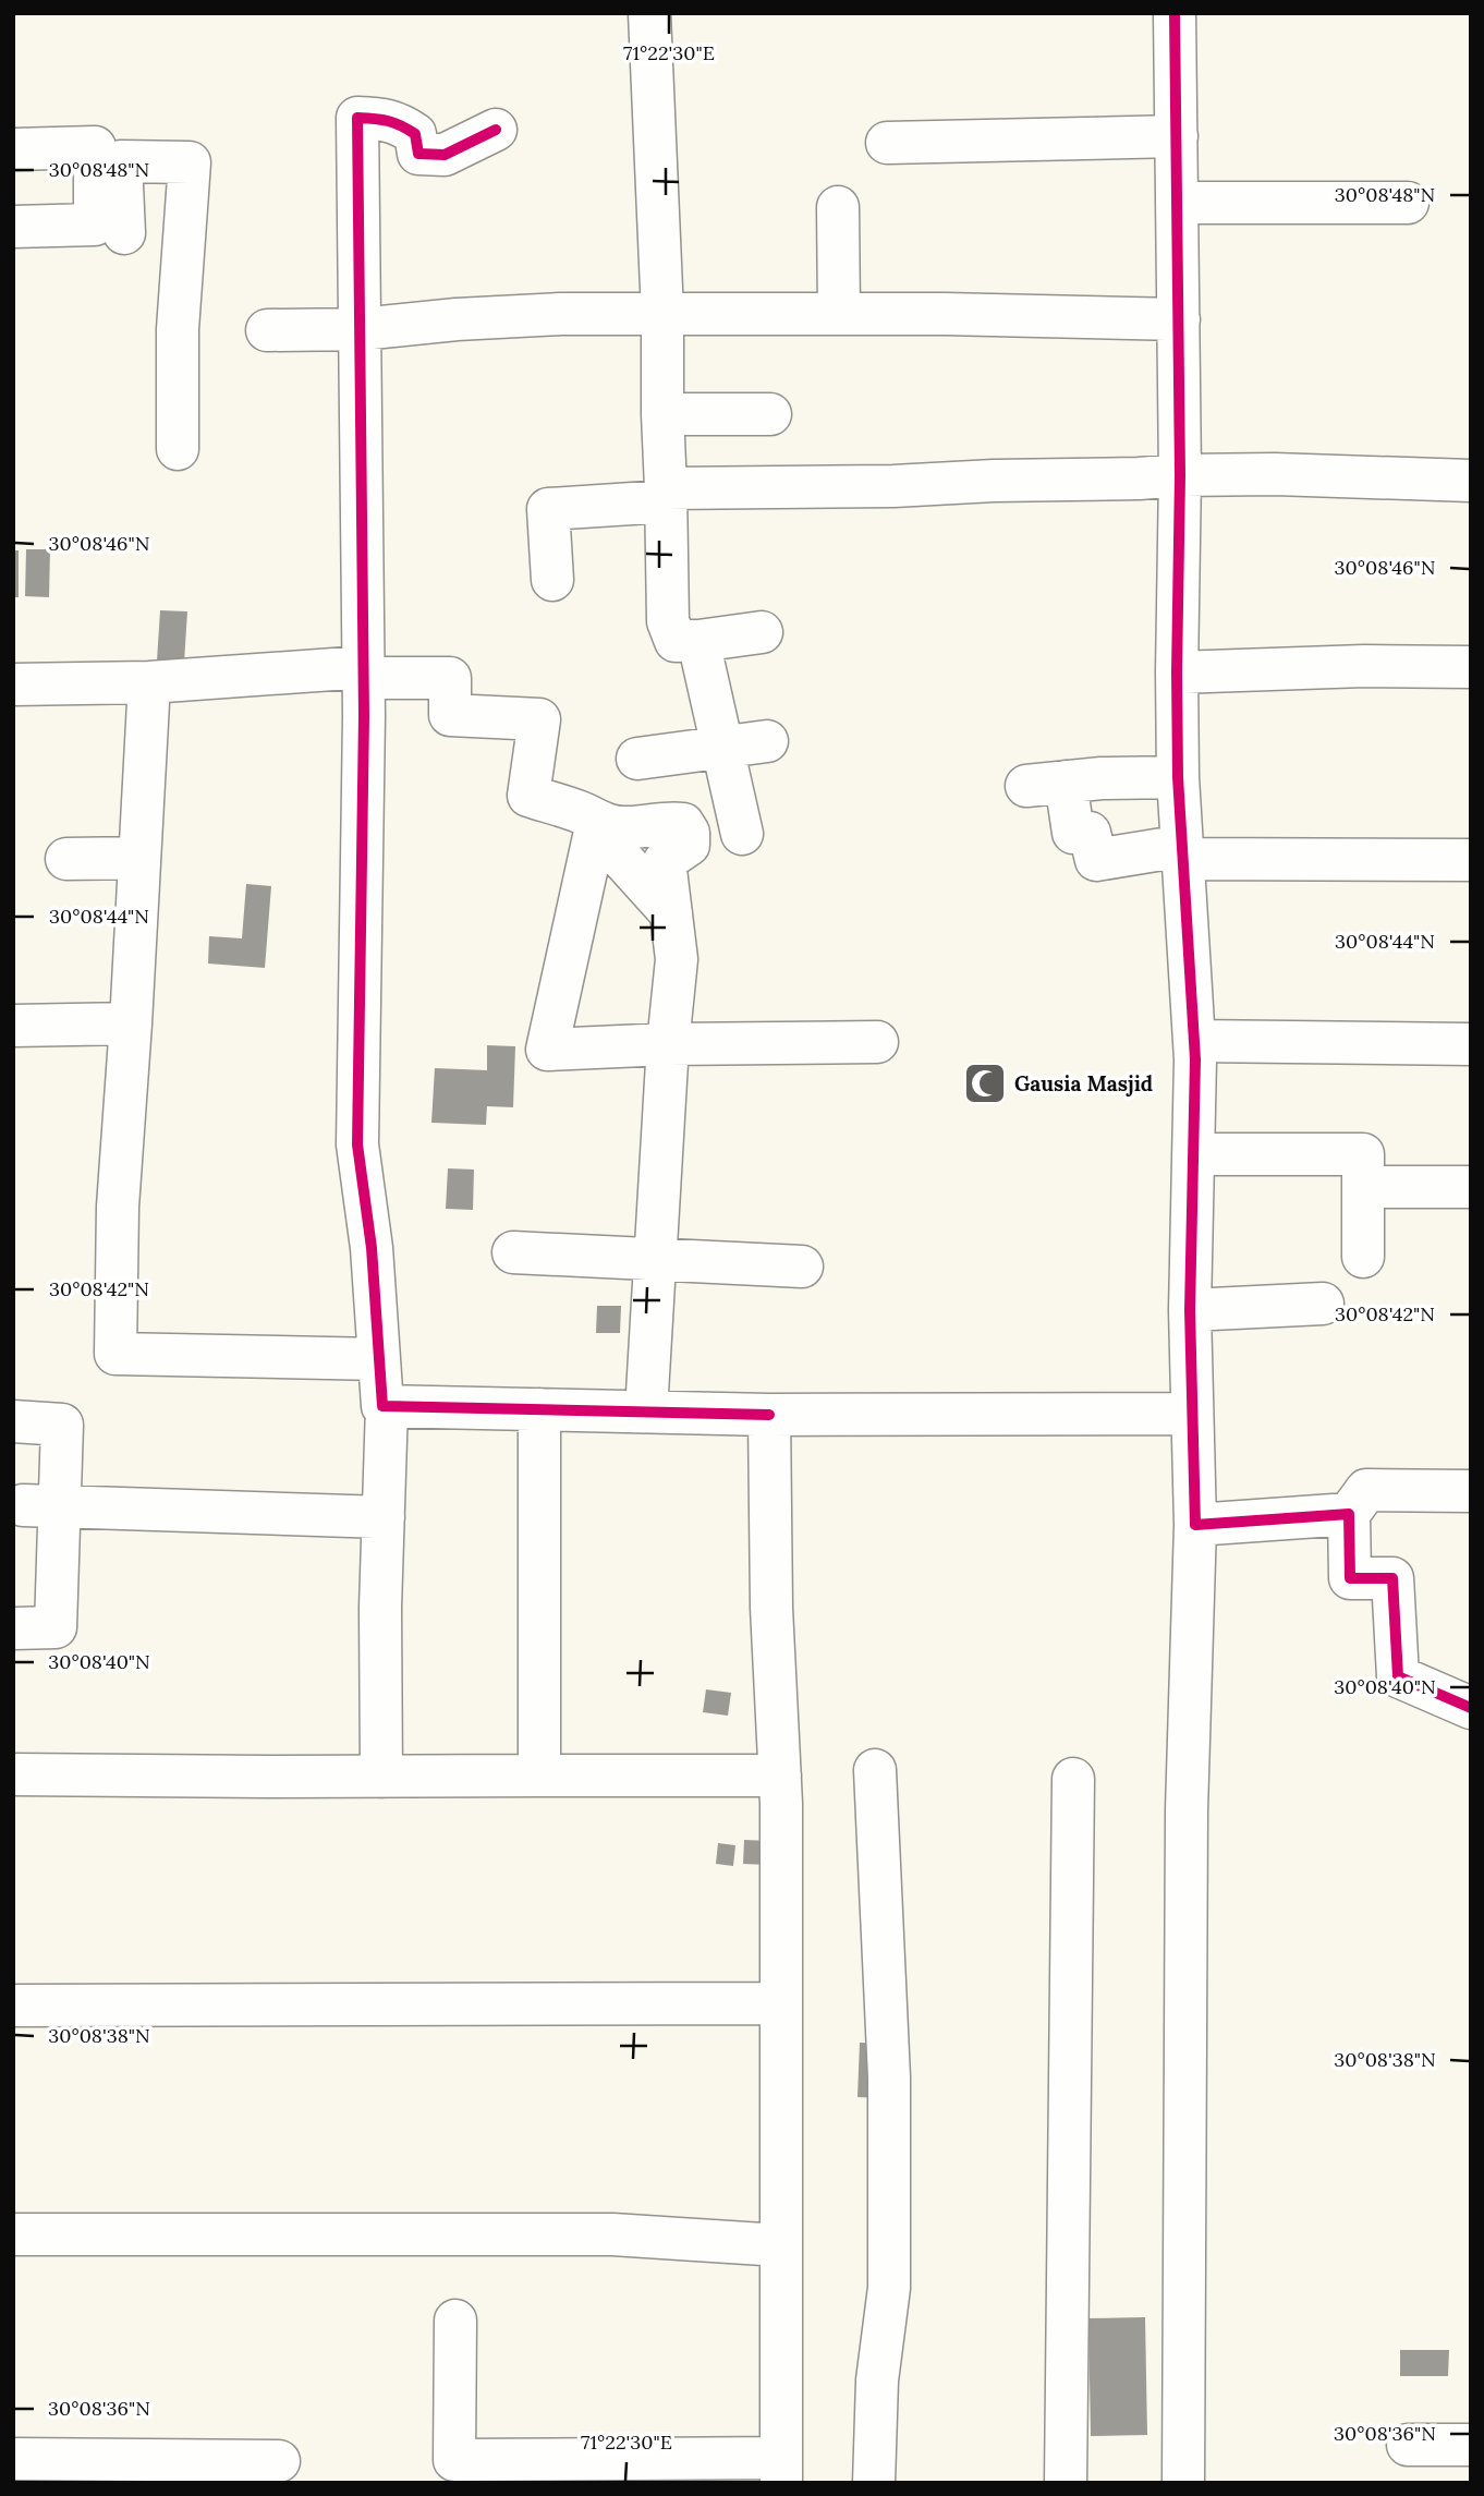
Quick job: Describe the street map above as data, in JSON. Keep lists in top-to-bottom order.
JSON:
{
  "places": {
    "mosque": ["Gausia Masjid"]
  },
  "coordinates": [
    "71°22'30\"E",
    "30°08'48\"N",
    "30°08'46\"N",
    "30°08'44\"N",
    "30°08'42\"N",
    "30°08'40\"N",
    "30°08'38\"N",
    "30°08'36\"N"
  ]
}
